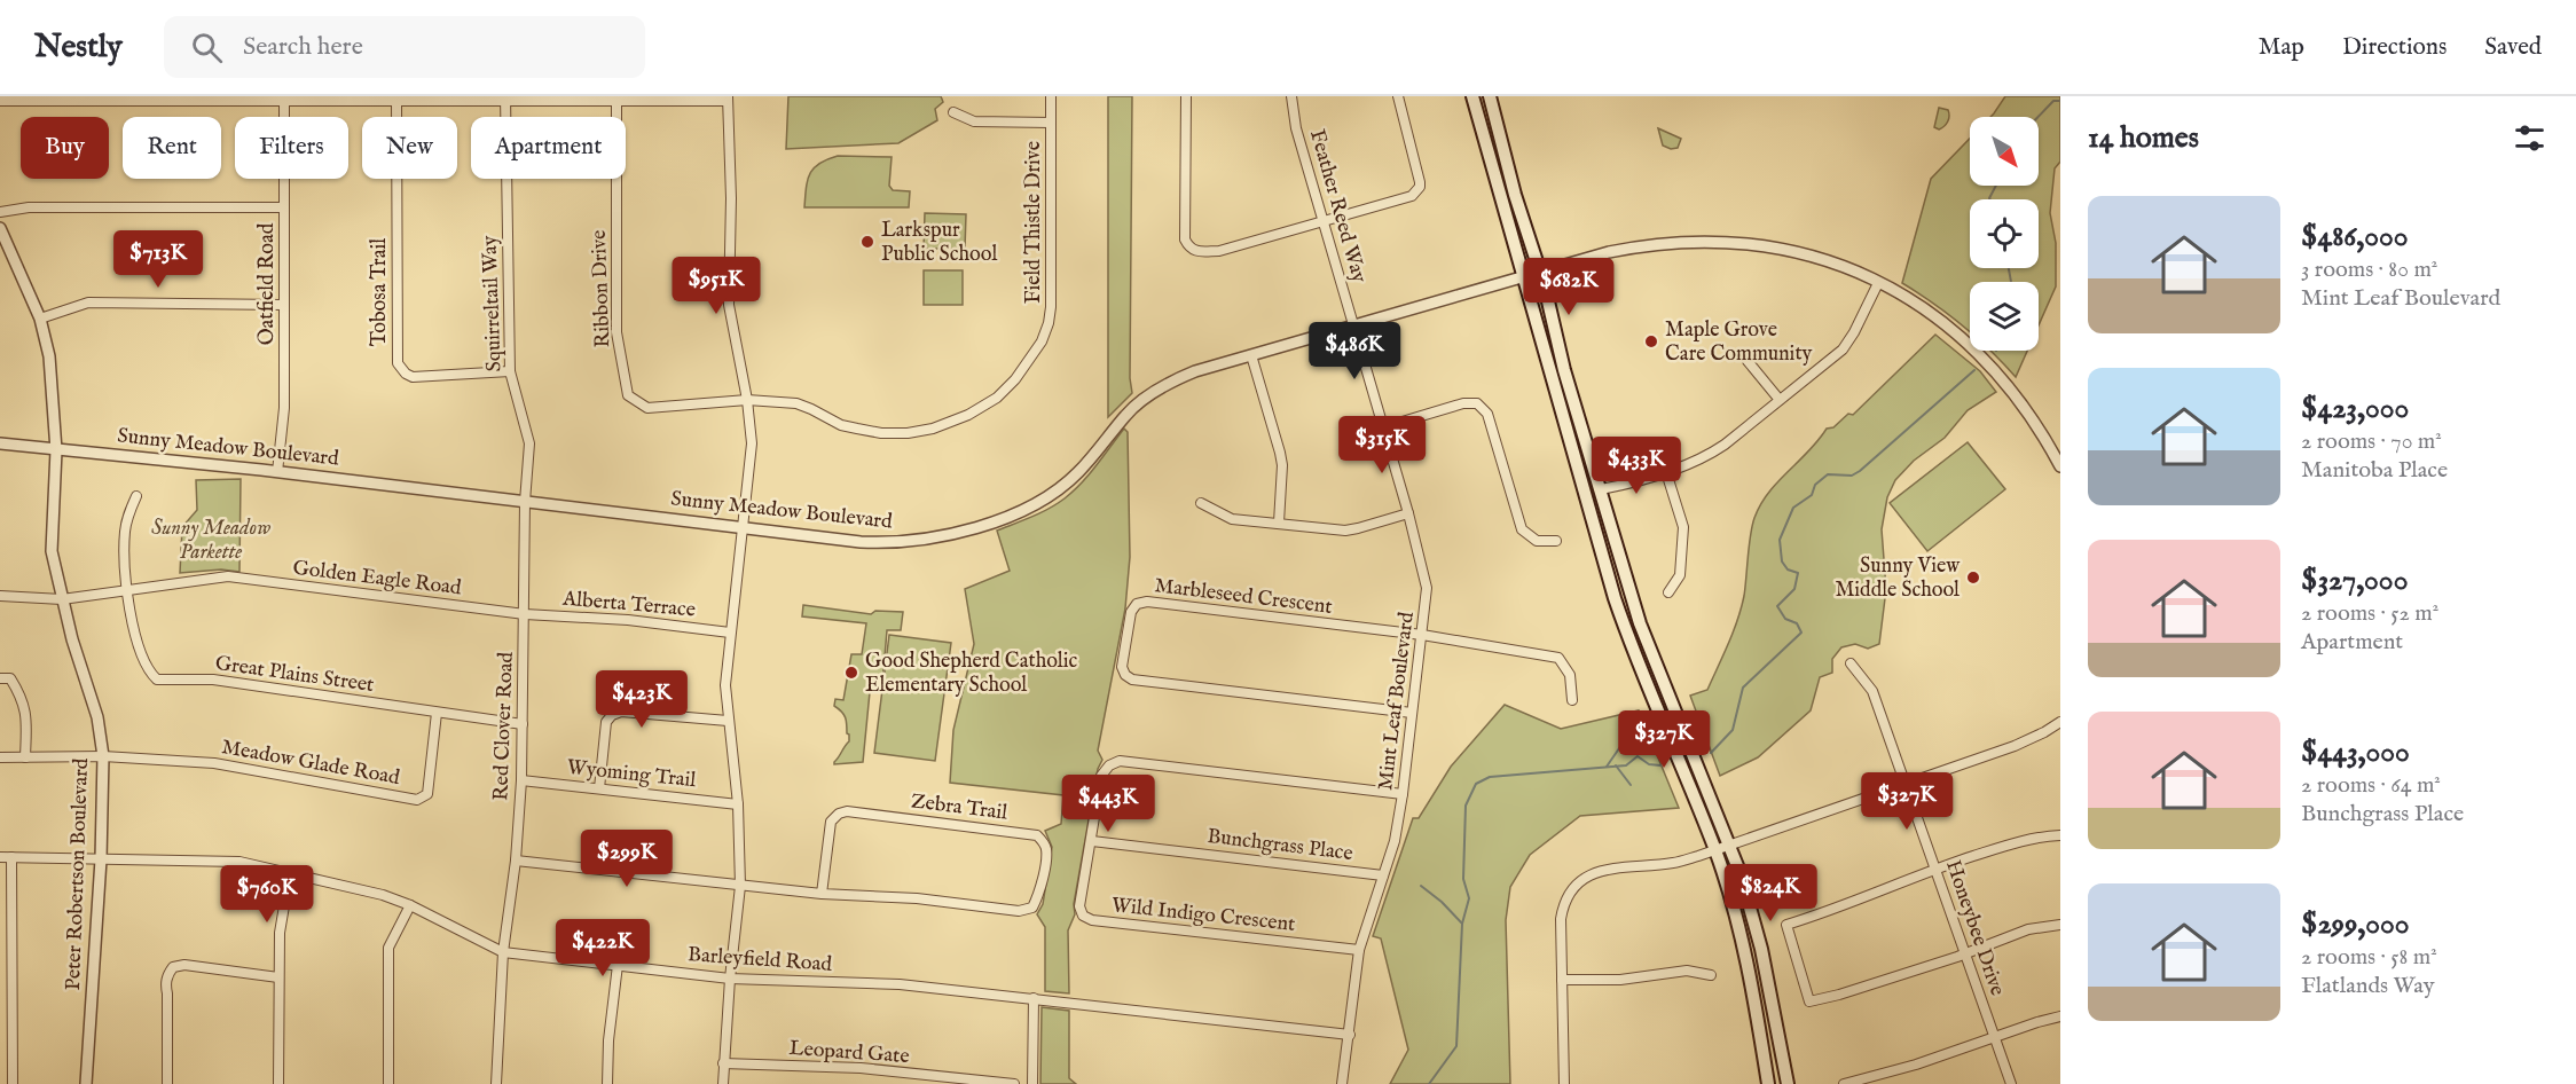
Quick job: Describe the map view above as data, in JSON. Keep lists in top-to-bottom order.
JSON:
{
  "streets": {
    "street": [
      "Feather Reed Way",
      "Field Thistle Drive",
      "Oatfield Road",
      "Ribbon Drive",
      "Tobosa Trail",
      "Squirreltail Way",
      "Sunny Meadow Boulevard",
      "Golden Eagle Road",
      "Marbleseed Crescent",
      "Alberta Terrace",
      "Great Plains Street",
      "Mint Leaf Boulevard",
      "Red Clover Road",
      "Meadow Glade Road",
      "Wyoming Trail",
      "Zebra Trail",
      "Bunchgrass Place",
      "Peter Robertson Boulevard",
      "Wild Indigo Crescent",
      "Honeybee Drive",
      "Barleyfield Road",
      "Leopard Gate"
    ]
  },
  "crossings": [
    ["Feather Reed Way", "Sunny Meadow Boulevard"],
    ["Feather Reed Way", "Mint Leaf Boulevard"],
    ["Field Thistle Drive", "Ribbon Drive"],
    ["Oatfield Road", "Sunny Meadow Boulevard"],
    ["Tobosa Trail", "Squirreltail Way"],
    ["Squirreltail Way", "Sunny Meadow Boulevard"],
    ["Squirreltail Way", "Red Clover Road"],
    ["Sunny Meadow Boulevard", "Mint Leaf Boulevard"],
    ["Sunny Meadow Boulevard", "Red Clover Road"],
    ["Sunny Meadow Boulevard", "Peter Robertson Boulevard"],
    ["Golden Eagle Road", "Alberta Terrace"],
    ["Golden Eagle Road", "Great Plains Street"],
    ["Golden Eagle Road", "Red Clover Road"],
    ["Golden Eagle Road", "Peter Robertson Boulevard"],
    ["Marbleseed Crescent", "Mint Leaf Boulevard"],
    ["Alberta Terrace", "Red Clover Road"],
    ["Great Plains Street", "Red Clover Road"],
    ["Great Plains Street", "Meadow Glade Road"],
    ["Mint Leaf Boulevard", "Bunchgrass Place"],
    ["Mint Leaf Boulevard", "Wild Indigo Crescent"],
    ["Mint Leaf Boulevard", "Barleyfield Road"],
    ["Red Clover Road", "Wyoming Trail"],
    ["Red Clover Road", "Zebra Trail"],
    ["Red Clover Road", "Barleyfield Road"],
    ["Meadow Glade Road", "Peter Robertson Boulevard"],
    ["Bunchgrass Place", "Wild Indigo Crescent"],
    ["Peter Robertson Boulevard", "Barleyfield Road"]
  ],
  "parks": ["Sunny Meadow Parkette"],
  "places": [
    "Larkspur Public School",
    "Maple Grove Care Community",
    "Sunny View Middle School",
    "Good Shepherd Catholic Elementary School"
  ],
  "north": "bottom right",
  "page": {
    "header": "Nestly",
    "search": "Search here",
    "nav": ["Map", "Directions", "Saved"],
    "heading": "14 homes",
    "chip": [
      "Buy",
      "Rent",
      "Filters",
      "New",
      "Apartment"
    ],
    "list": [
      {
        "name": "$486,000",
        "note": "3 rooms · 80 m² · Mint Leaf Boulevard"
      },
      {
        "name": "$423,000",
        "note": "2 rooms · 70 m² · Manitoba Place"
      },
      {
        "name": "$327,000",
        "note": "2 rooms · 52 m² · Apartment"
      },
      {
        "name": "$443,000",
        "note": "2 rooms · 64 m² · Bunchgrass Place"
      },
      {
        "name": "$299,000",
        "note": "2 rooms · 58 m² · Flatlands Way"
      }
    ],
    "price": [
      "$713K",
      "$951K",
      "$682K",
      "$486K",
      "$315K",
      "$433K",
      "$423K",
      "$327K",
      "$327K",
      "$443K",
      "$299K",
      "$824K",
      "$760K",
      "$422K"
    ]
  }
}
